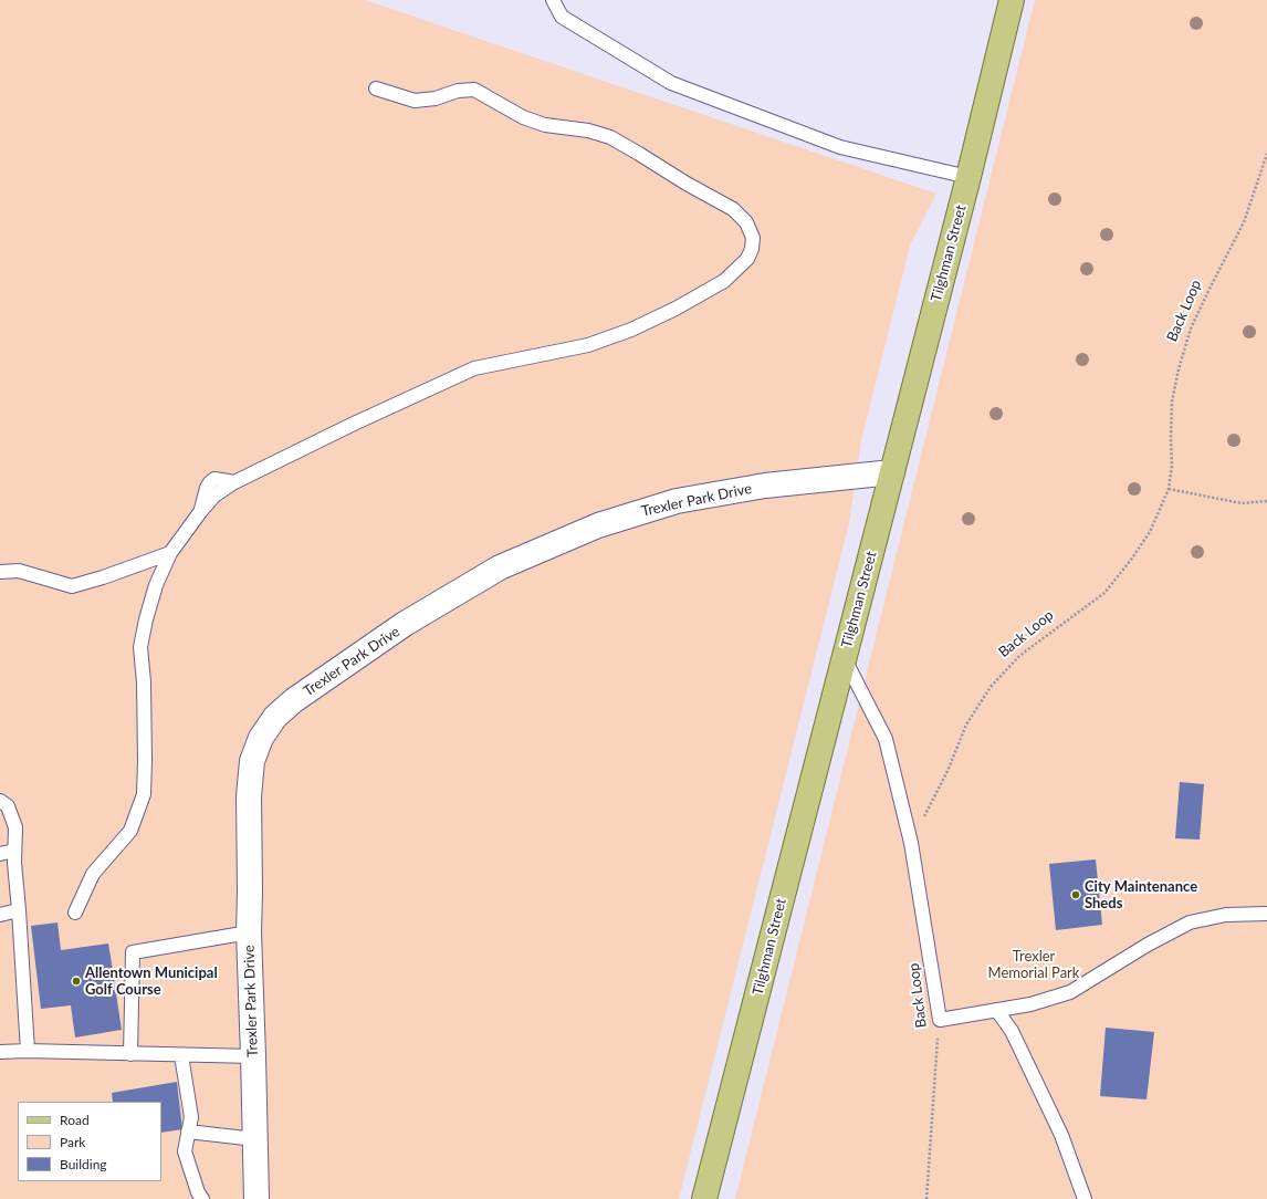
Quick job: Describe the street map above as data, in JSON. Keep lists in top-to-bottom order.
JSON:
{
  "streets": {
    "main road": ["Tilghman Street"],
    "street": ["Trexler Park Drive"],
    "lane": ["Back Loop"]
  },
  "crossings": [
    ["Tilghman Street", "Back Loop"],
    ["Tilghman Street", "Trexler Park Drive"]
  ],
  "parks": ["Trexler Memorial Park"],
  "places": ["City Maintenance Sheds", "Allentown Municipal Golf Course"],
  "legend": ["Road", "Park", "Building"]
}
